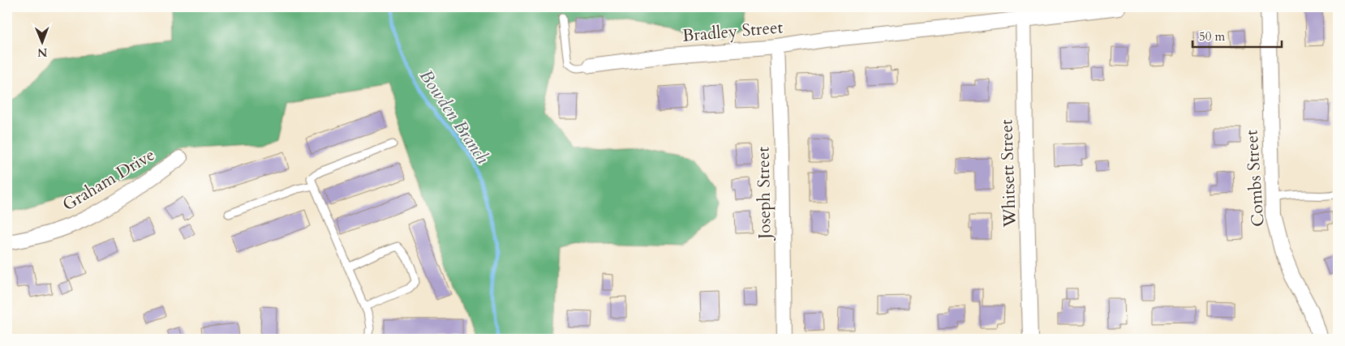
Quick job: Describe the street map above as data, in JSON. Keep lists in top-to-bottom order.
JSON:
{
  "streets": {
    "street": [
      "Bradley Street",
      "Whitsett Street",
      "Combs Street",
      "Graham Drive",
      "Joseph Street"
    ]
  },
  "crossings": [
    ["Bradley Street", "Whitsett Street"],
    ["Bradley Street", "Joseph Street"]
  ],
  "water": ["Bowden Branch"],
  "scale_bar": "50 m",
  "north": "bottom"
}
